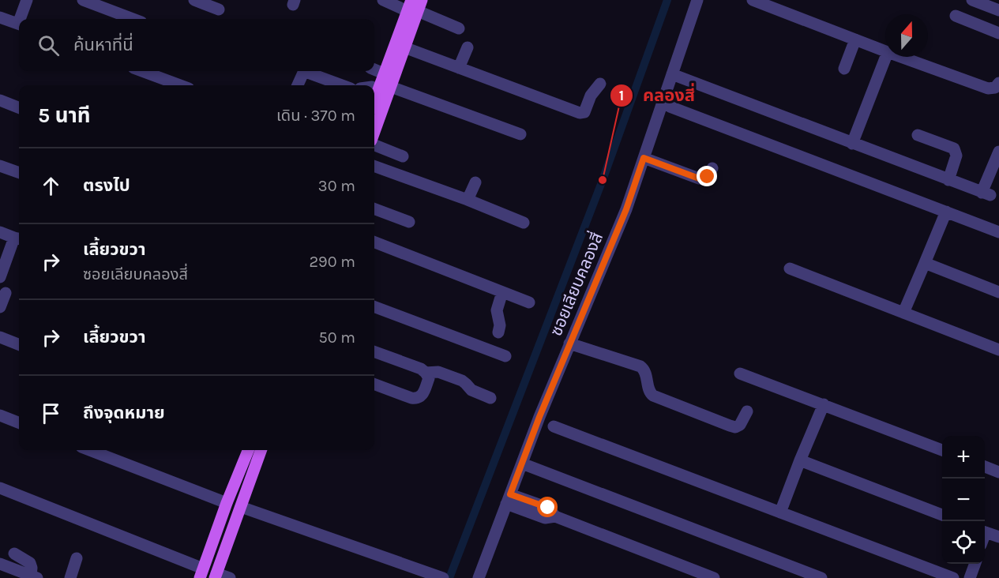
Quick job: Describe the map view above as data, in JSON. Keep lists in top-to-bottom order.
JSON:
{
  "streets": {
    "street": ["ซอยเลียบคลองสี่"]
  },
  "places": ["คลองสี่"],
  "north": "top",
  "page": {
    "search": "ค้นหาที่นี่",
    "heading": ["5 นาที", "เดิน · 370 m"],
    "list": [
      ["ตรงไป", "30 m"],
      ["เลี้ยวขวา", "ซอยเลียบคลองสี่", "290 m"],
      ["เลี้ยวขวา", "50 m"],
      "ถึงจุดหมาย"
    ],
    "map_buttons": ["+", "−"]
  }
}
